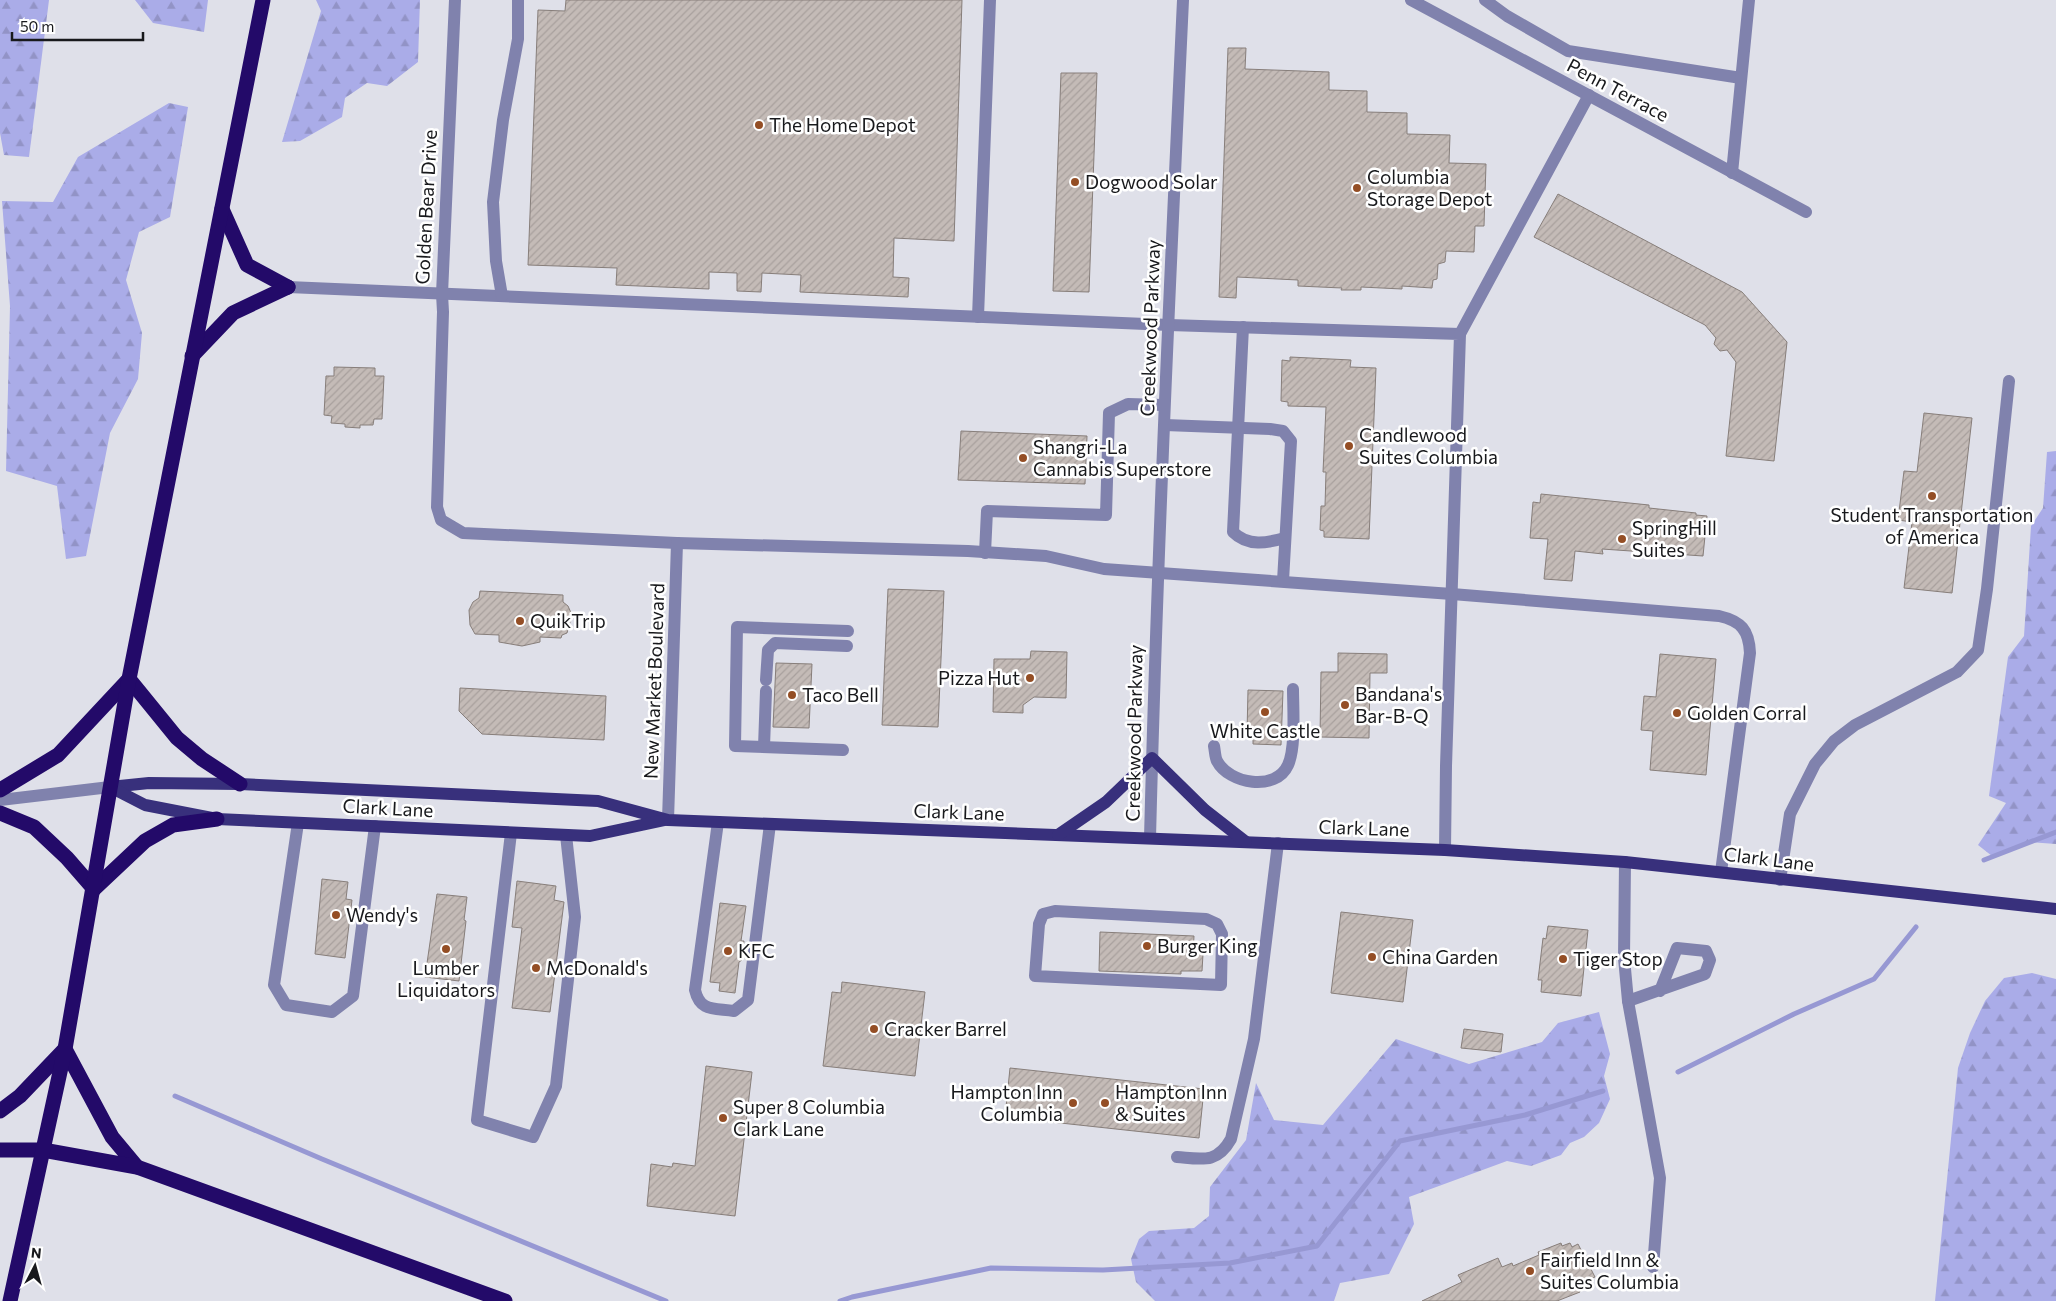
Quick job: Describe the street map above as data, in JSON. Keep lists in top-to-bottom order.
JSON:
{
  "streets": {
    "main road": ["Clark Lane"],
    "street": [
      "Penn Terrace",
      "Golden Bear Drive",
      "Creekwood Parkway",
      "New Market Boulevard"
    ]
  },
  "crossings": [
    ["Creekwood Parkway", "Clark Lane"],
    ["New Market Boulevard", "Clark Lane"]
  ],
  "places": [
    "The Home Depot",
    "Dogwood Solar",
    "Columbia Storage Depot",
    "Candlewood Suites Columbia",
    "Shangri-La Cannabis Superstore",
    "Student Transportation of America",
    "SpringHill Suites",
    "QuikTrip",
    "Pizza Hut",
    "Taco Bell",
    "Bandana's Bar-B-Q",
    "White Castle",
    "Golden Corral",
    "Wendy's",
    "Burger King",
    "Lumber Liquidators",
    "KFC",
    "China Garden",
    "Tiger Stop",
    "McDonald's",
    "Cracker Barrel",
    "Hampton Inn Columbia",
    "Hampton Inn & Suites",
    "Super 8 Columbia Clark Lane",
    "Fairfield Inn & Suites Columbia"
  ],
  "scale_bar": "50 m",
  "north": "top"
}
